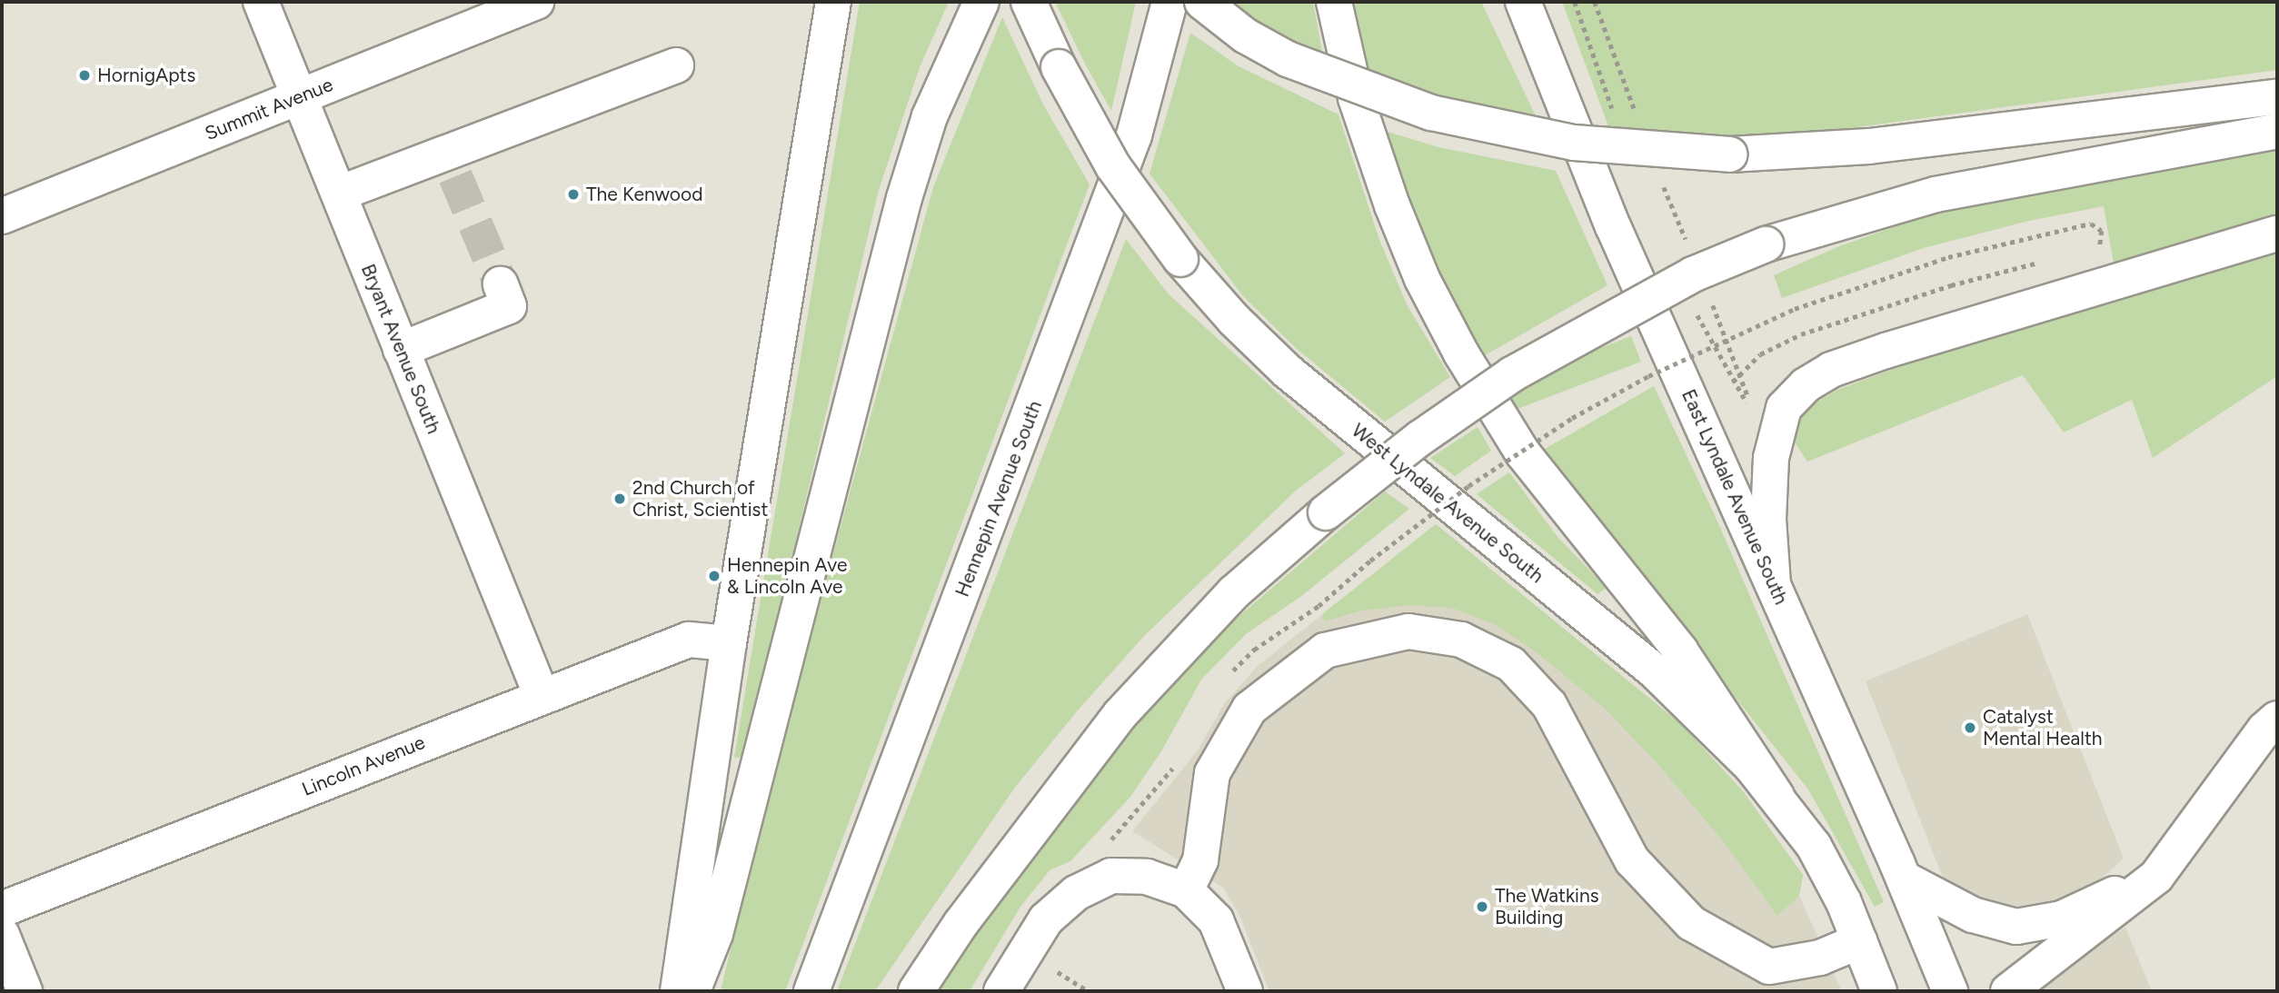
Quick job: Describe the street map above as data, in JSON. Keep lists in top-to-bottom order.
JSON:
{
  "streets": {
    "main road": [
      "Summit Avenue",
      "Bryant Avenue South",
      "East Lyndale Avenue South",
      "Hennepin Avenue South",
      "West Lyndale Avenue South",
      "Lincoln Avenue"
    ]
  },
  "crossings": [
    ["Summit Avenue", "Bryant Avenue South"],
    ["Bryant Avenue South", "Lincoln Avenue"]
  ],
  "places": [
    "HornigApts",
    "The Kenwood",
    "2nd Church of Christ, Scientist",
    "Hennepin Ave & Lincoln Ave",
    "Catalyst Mental Health",
    "The Watkins Building"
  ]
}
